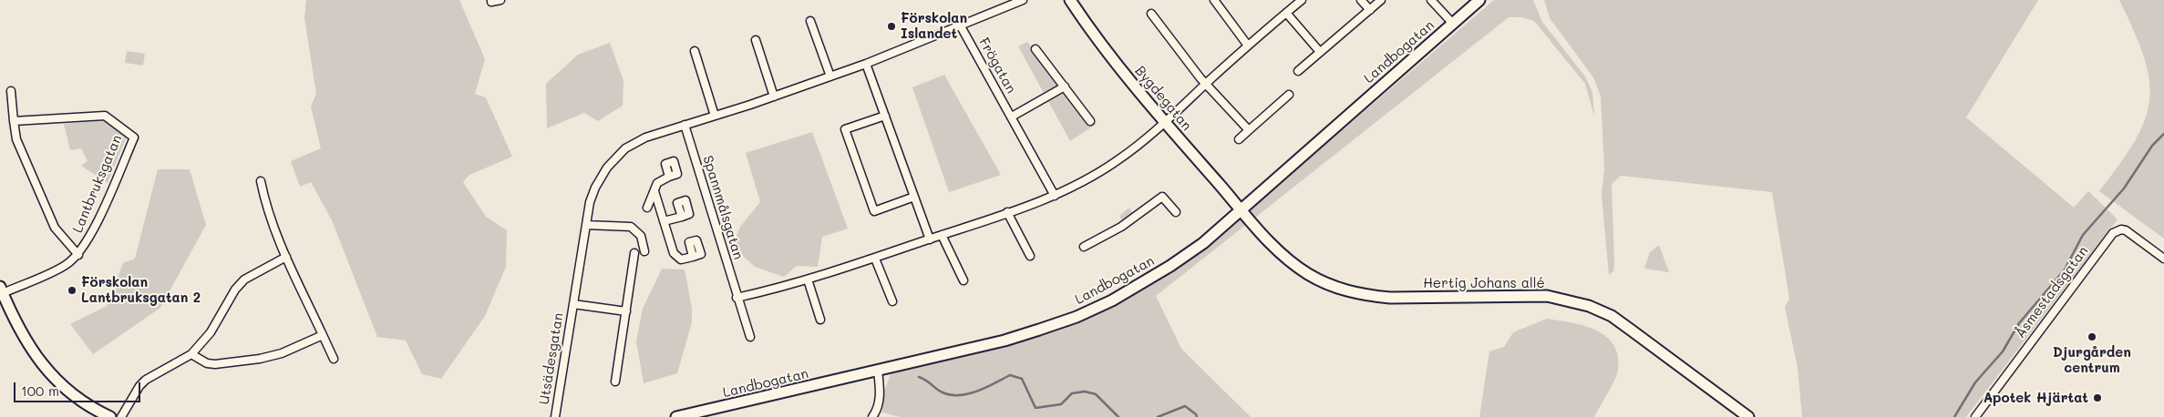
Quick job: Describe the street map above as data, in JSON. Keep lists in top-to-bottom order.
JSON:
{
  "streets": {
    "street": [
      "Landbogatan",
      "Frögatan",
      "Bygdegatan",
      "Lantbruksgatan",
      "Spannmålsgatan",
      "Hertig Johans allé",
      "Åsmestadsgatan",
      "Utsädesgatan"
    ]
  },
  "crossings": [
    ["Landbogatan", "Bygdegatan"],
    ["Landbogatan", "Hertig Johans allé"],
    ["Frögatan", "Utsädesgatan"],
    ["Bygdegatan", "Hertig Johans allé"],
    ["Spannmålsgatan", "Utsädesgatan"]
  ],
  "places": [
    "Förskolan Islandet",
    "Förskolan Lantbruksgatan 2",
    "Djurgården centrum",
    "Apotek Hjärtat"
  ],
  "scale_bar": "100 m"
}
